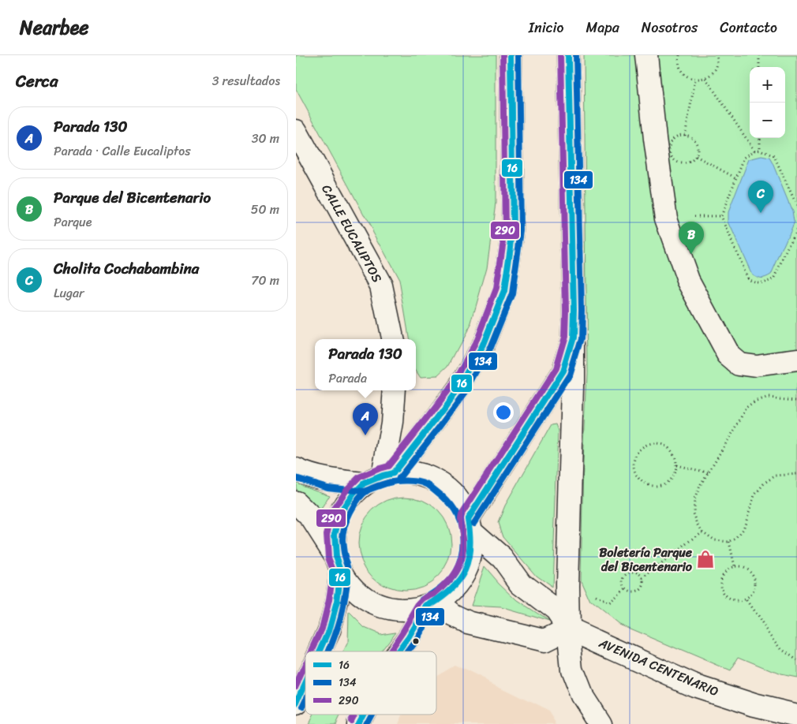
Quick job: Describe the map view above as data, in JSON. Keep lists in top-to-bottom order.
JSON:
{
  "streets": {
    "main road": ["CALLE EUCALIPTOS", "AVENIDA CENTENARIO"]
  },
  "places": {
    "shop": ["Boletería Parque del Bicentenario"]
  },
  "lines": ["transit line 16", "transit line 134", "transit line 290"],
  "legend": ["16", "134", "290"],
  "page": {
    "header": "Nearbee",
    "nav": [
      "Inicio",
      "Mapa",
      "Nosotros",
      "Contacto"
    ],
    "heading": ["Cerca", "3 resultados"],
    "map_buttons": ["+", "−"],
    "list": [
      {
        "mark": "A",
        "name": "Parada 130",
        "note": "Parada · Calle Eucaliptos",
        "value": "30 m"
      },
      {
        "mark": "B",
        "name": "Parque del Bicentenario",
        "note": "Parque",
        "value": "50 m"
      },
      {
        "mark": "C",
        "name": "Cholita Cochabambina",
        "note": "Lugar",
        "value": "70 m"
      }
    ],
    "pins": ["C", "B", "A"],
    "popup": ["Parada 130", "Parada"]
  }
}
